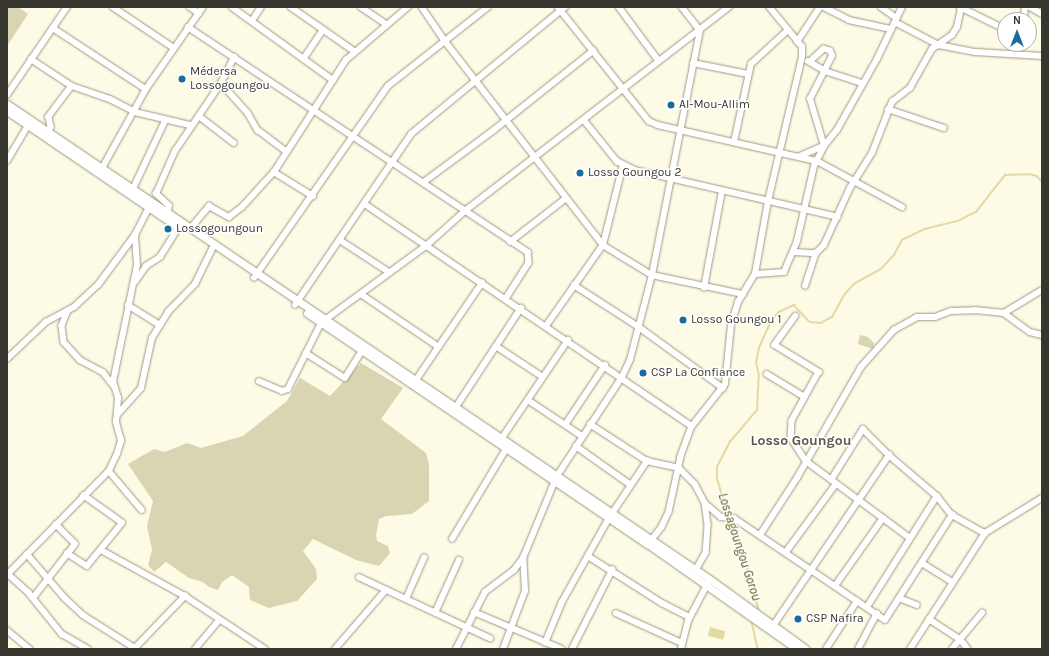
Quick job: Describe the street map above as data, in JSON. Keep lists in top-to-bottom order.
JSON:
{
  "districts": ["Losso Goungou"],
  "water": ["Lossagoungou Gorou"],
  "places": [
    "Médersa Lossogoungou",
    "Al-Mou-Allim",
    "Losso Goungou 2",
    "Lossogoungoun",
    "Losso Goungou 1",
    "CSP La Confiance",
    "CSP Nafira"
  ],
  "north": "top"
}
